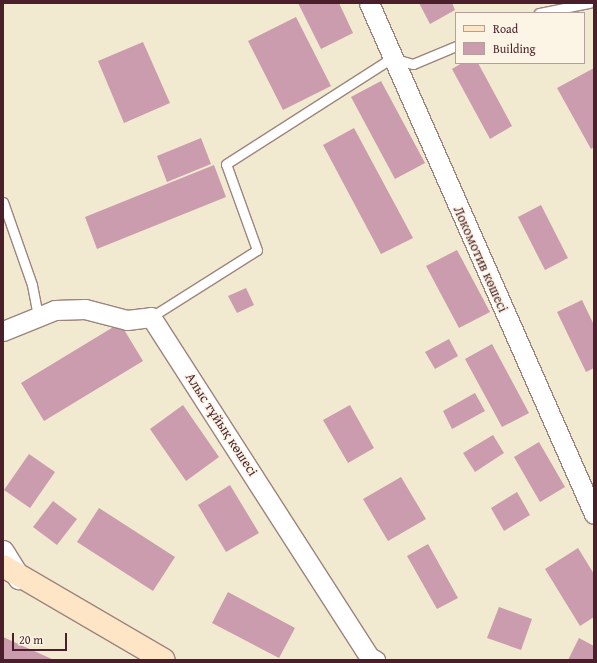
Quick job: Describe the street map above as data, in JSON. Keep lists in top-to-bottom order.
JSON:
{
  "streets": {
    "street": ["Локомотив көшесі", "Алыс тұйық көшесі"]
  },
  "legend": ["Road", "Building"],
  "scale_bar": "20 m"
}
